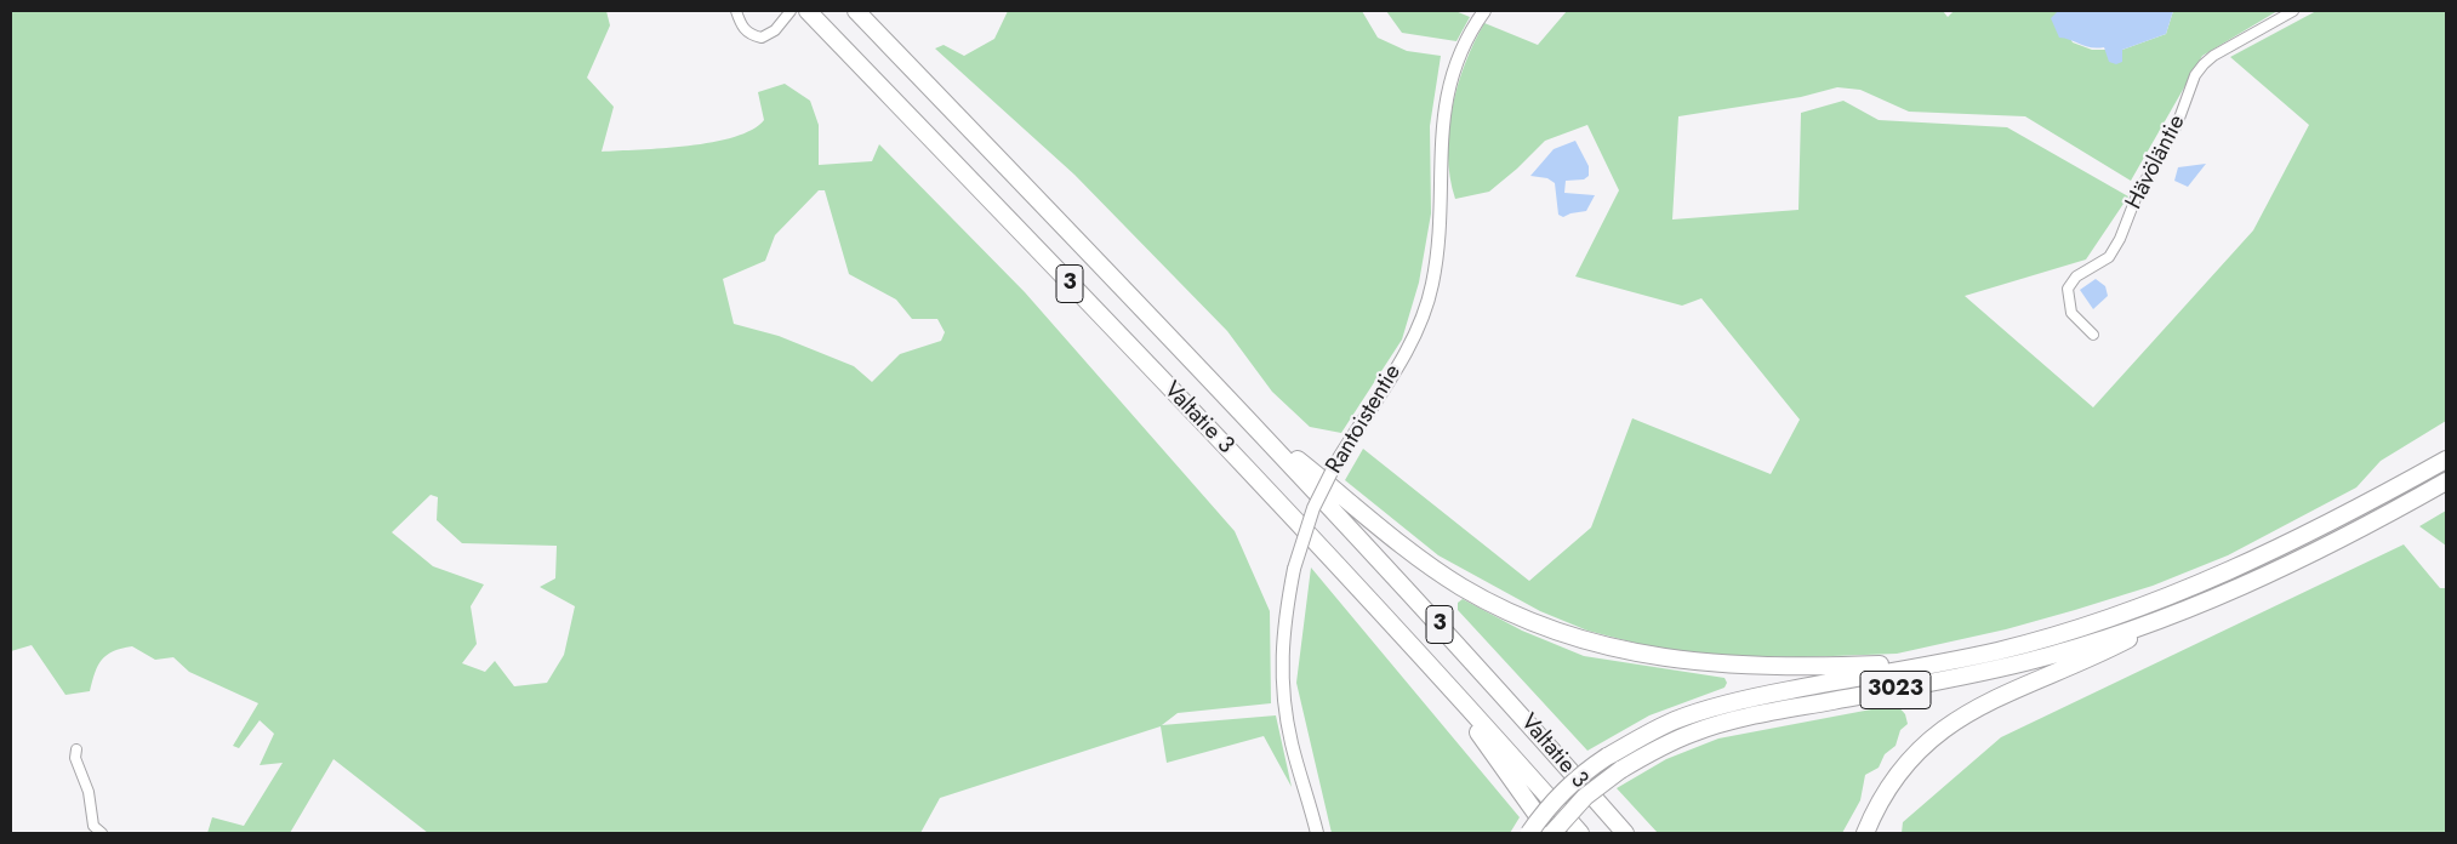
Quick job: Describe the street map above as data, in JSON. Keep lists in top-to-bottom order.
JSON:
{
  "streets": {
    "highway": ["3", "Valtatie 3", "3023"],
    "street": ["Hävöläntie", "Rantoistentie"]
  }
}
